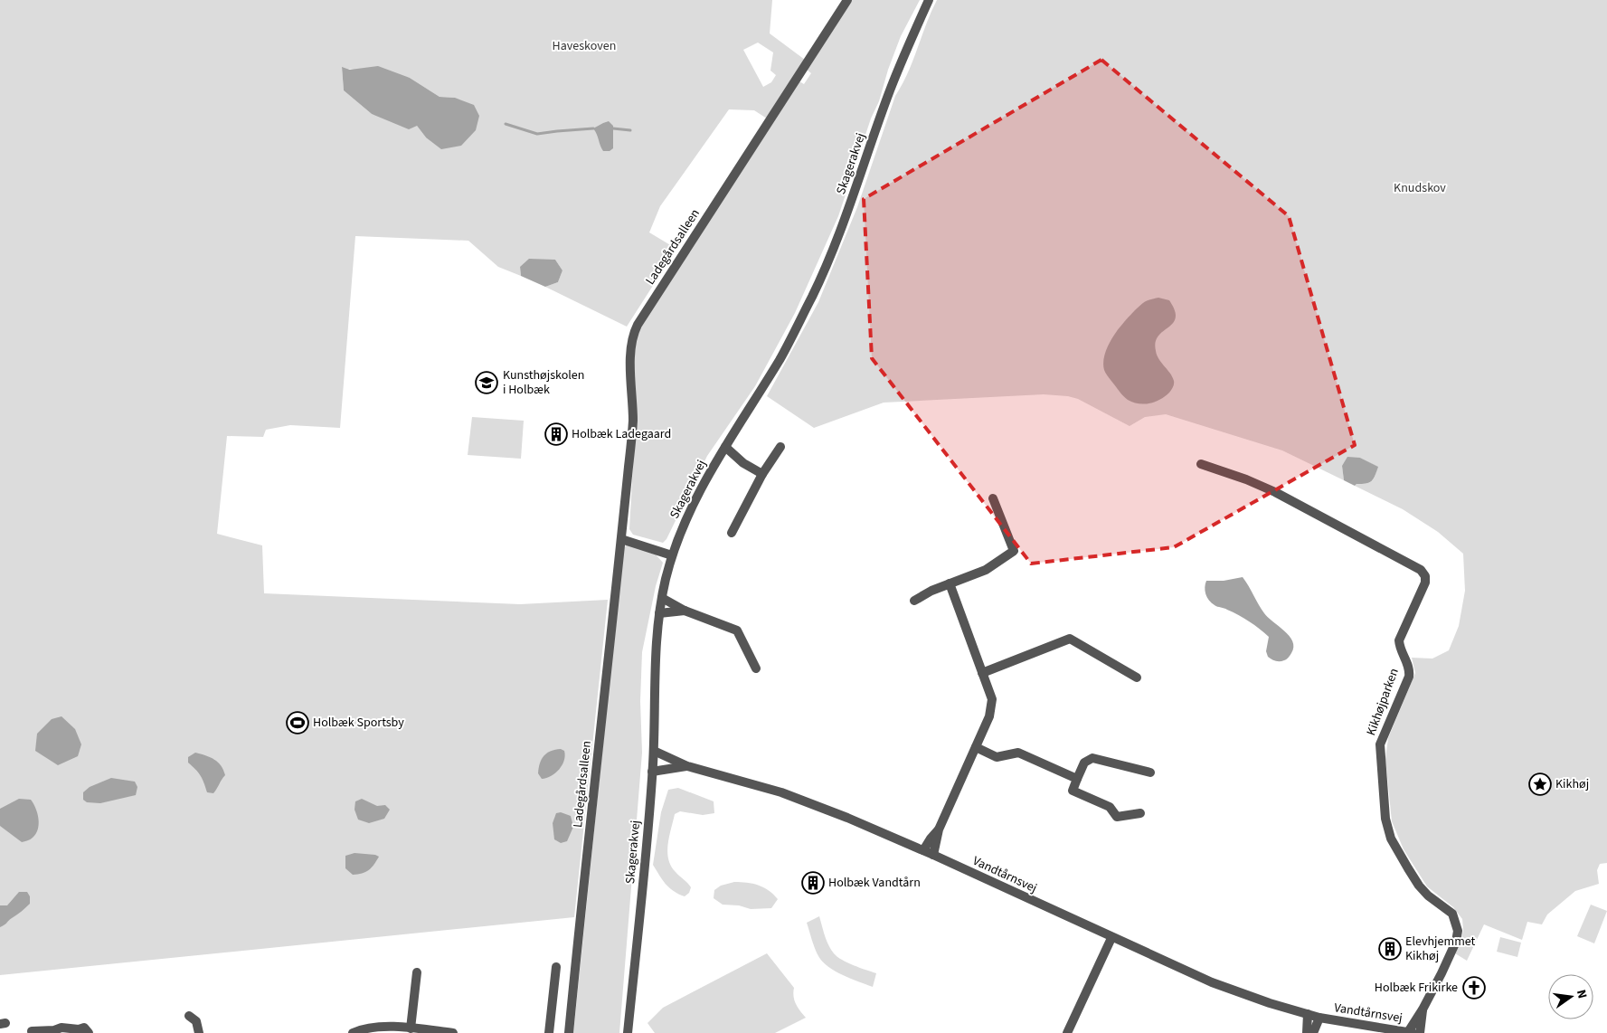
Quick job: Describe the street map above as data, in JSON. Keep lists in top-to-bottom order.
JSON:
{
  "streets": {
    "street": [
      "Skagerakvej",
      "Ladegårdsalleen",
      "Kikhøjparken",
      "Vandtårnsvej"
    ]
  },
  "crossings": [
    ["Skagerakvej", "Vandtårnsvej"],
    ["Kikhøjparken", "Vandtårnsvej"]
  ],
  "parks": ["Haveskoven", "Knudskov"],
  "places": {
    "school or university": ["Kunsthøjskolen i Holbæk"],
    "building": ["Holbæk Ladegaard", "Holbæk Vandtårn", "Elevhjemmet Kikhøj"],
    "sports": ["Holbæk Sportsby"],
    "place": ["Kikhøj"],
    "church": ["Holbæk Frikirke"]
  },
  "north": "right"
}
